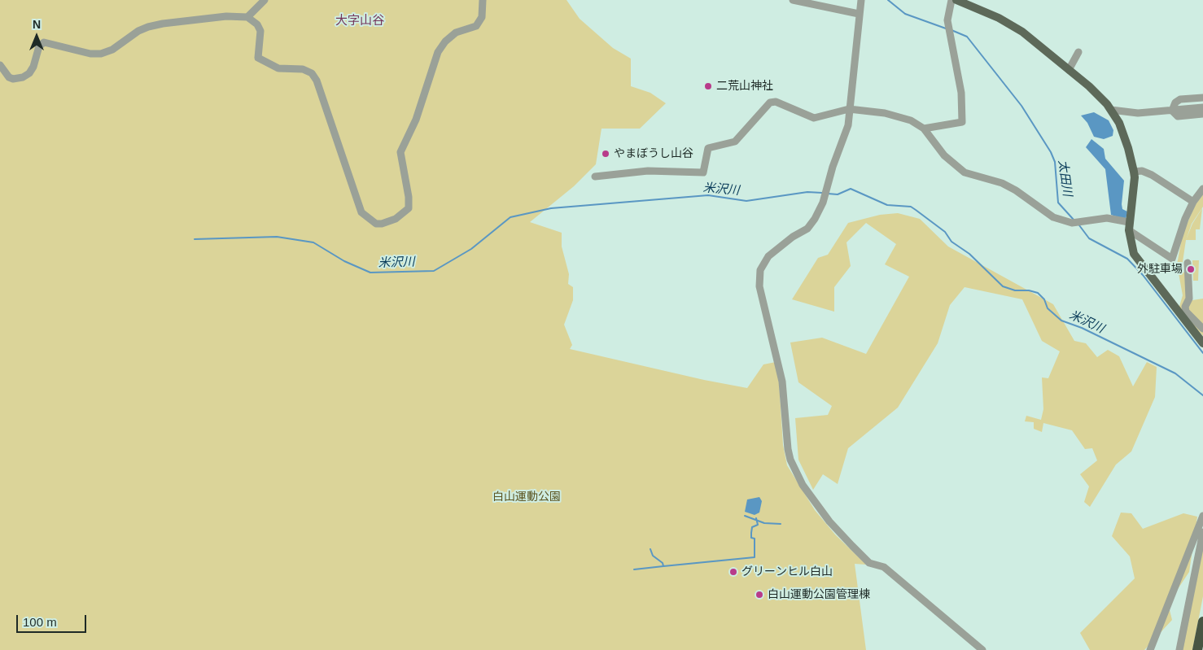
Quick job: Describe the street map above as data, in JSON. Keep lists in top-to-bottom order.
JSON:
{
  "districts": ["大字山谷"],
  "water": ["太田川", "米沢川"],
  "parks": ["白山運動公園"],
  "places": [
    "二荒山神社",
    "やまぼうし山谷",
    "外駐車場",
    "グリーンヒル白山",
    "白山運動公園管理棟"
  ],
  "scale_bar": "100 m",
  "north": "top"
}
